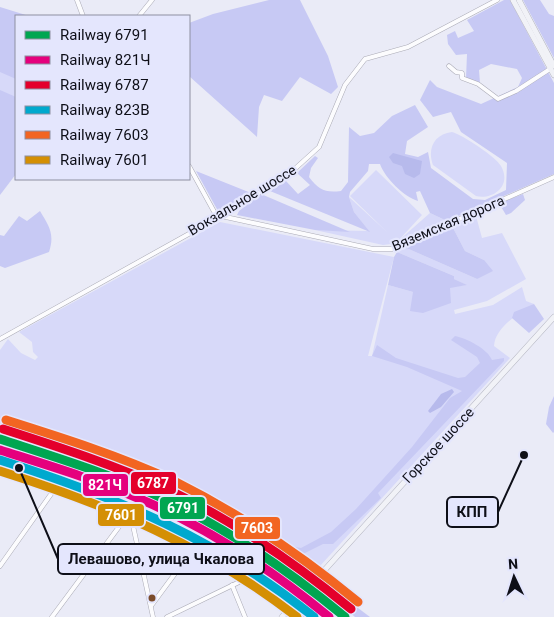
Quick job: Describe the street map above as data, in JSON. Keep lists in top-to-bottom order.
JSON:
{
  "streets": {
    "main road": ["Горское шоссе"],
    "street": ["Вокзальное шоссе", "Вяземская дорога"]
  },
  "crossings": [
    ["Вокзальное шоссе", "Вяземская дорога"]
  ],
  "places": ["КПП", "Левашово, улица Чкалова"],
  "lines": [
    "rail line 7603",
    "rail line 6787",
    "rail line 6791",
    "rail line 821Ч",
    "rail line 823В",
    "rail line 7601"
  ],
  "legend": [
    "Railway 6791",
    "Railway 821Ч",
    "Railway 6787",
    "Railway 823В",
    "Railway 7603",
    "Railway 7601"
  ],
  "north": "top"
}
